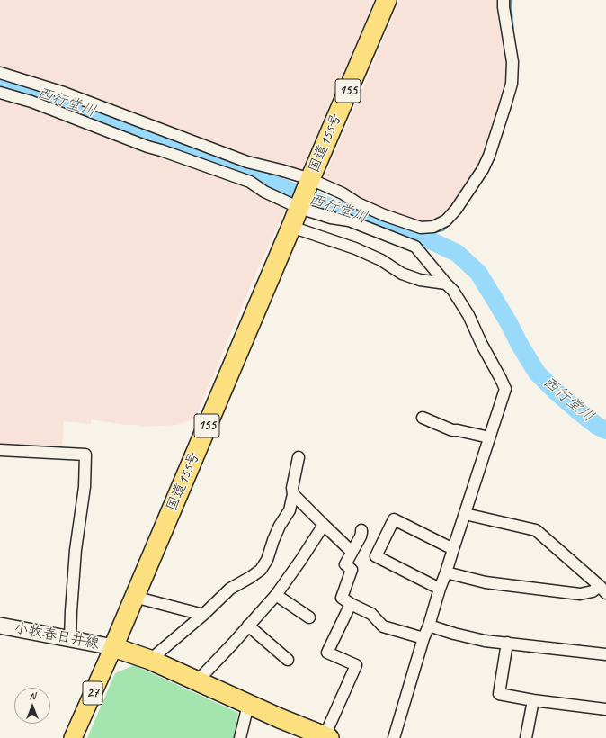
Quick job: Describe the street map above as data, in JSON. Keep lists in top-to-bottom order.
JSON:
{
  "streets": {
    "highway": ["155", "国道155号"],
    "main road": ["小牧春日井線", "27"]
  },
  "crossings": [
    ["国道155号", "小牧春日井線"],
    ["国道155号", "27"],
    ["小牧春日井線", "27"]
  ],
  "water": ["西行堂川"],
  "north": "top"
}
